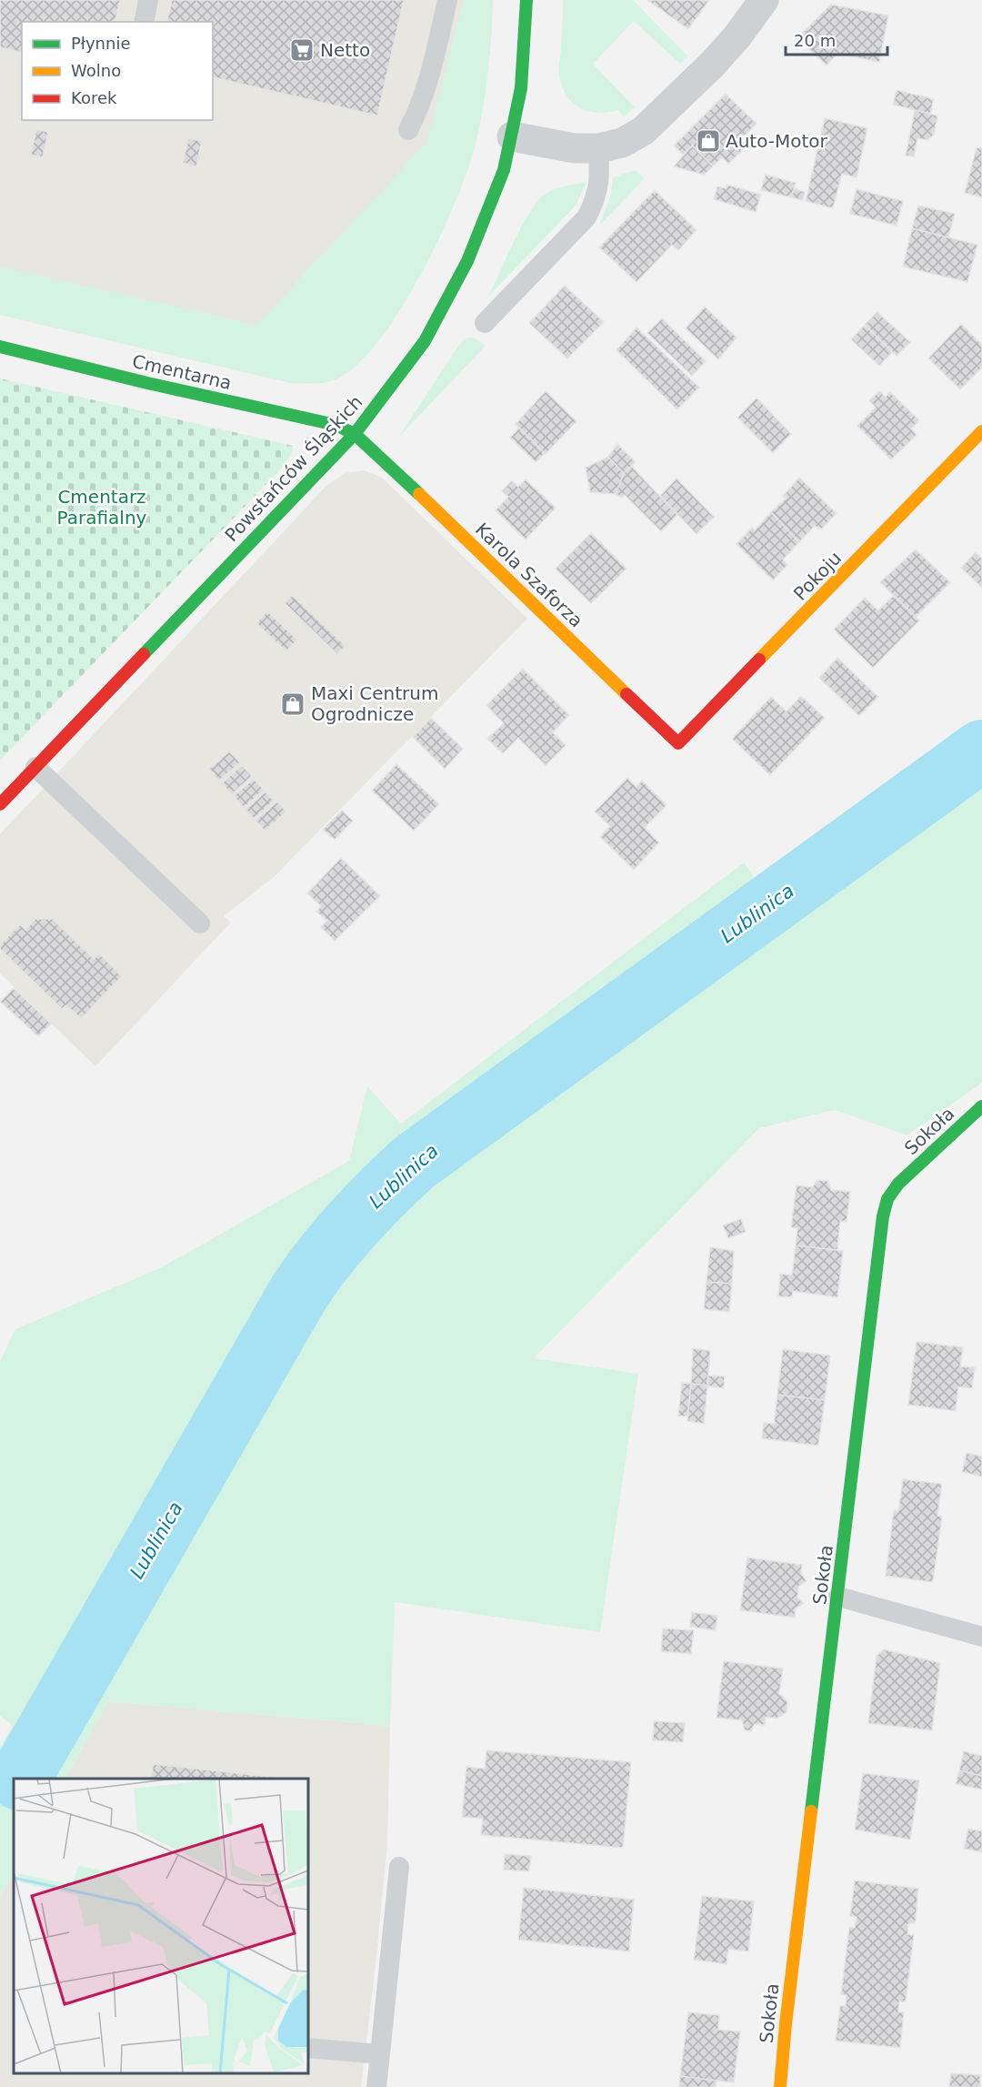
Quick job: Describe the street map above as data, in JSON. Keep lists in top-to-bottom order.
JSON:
{
  "streets": {
    "street": [
      "Cmentarna",
      "Powstańców Śląskich",
      "Karola Szaforza",
      "Pokoju",
      "Sokoła"
    ]
  },
  "crossings": [
    ["Cmentarna", "Powstańców Śląskich"],
    ["Cmentarna", "Karola Szaforza"],
    ["Powstańców Śląskich", "Karola Szaforza"],
    ["Karola Szaforza", "Pokoju"]
  ],
  "water": ["Lublinica"],
  "parks": ["Cmentarz Parafialny"],
  "places": {
    "supermarket": ["Netto"],
    "shop": ["Auto-Motor", "Maxi Centrum Ogrodnicze"]
  },
  "legend": ["Płynnie", "Wolno", "Korek"],
  "scale_bar": "20 m"
}
